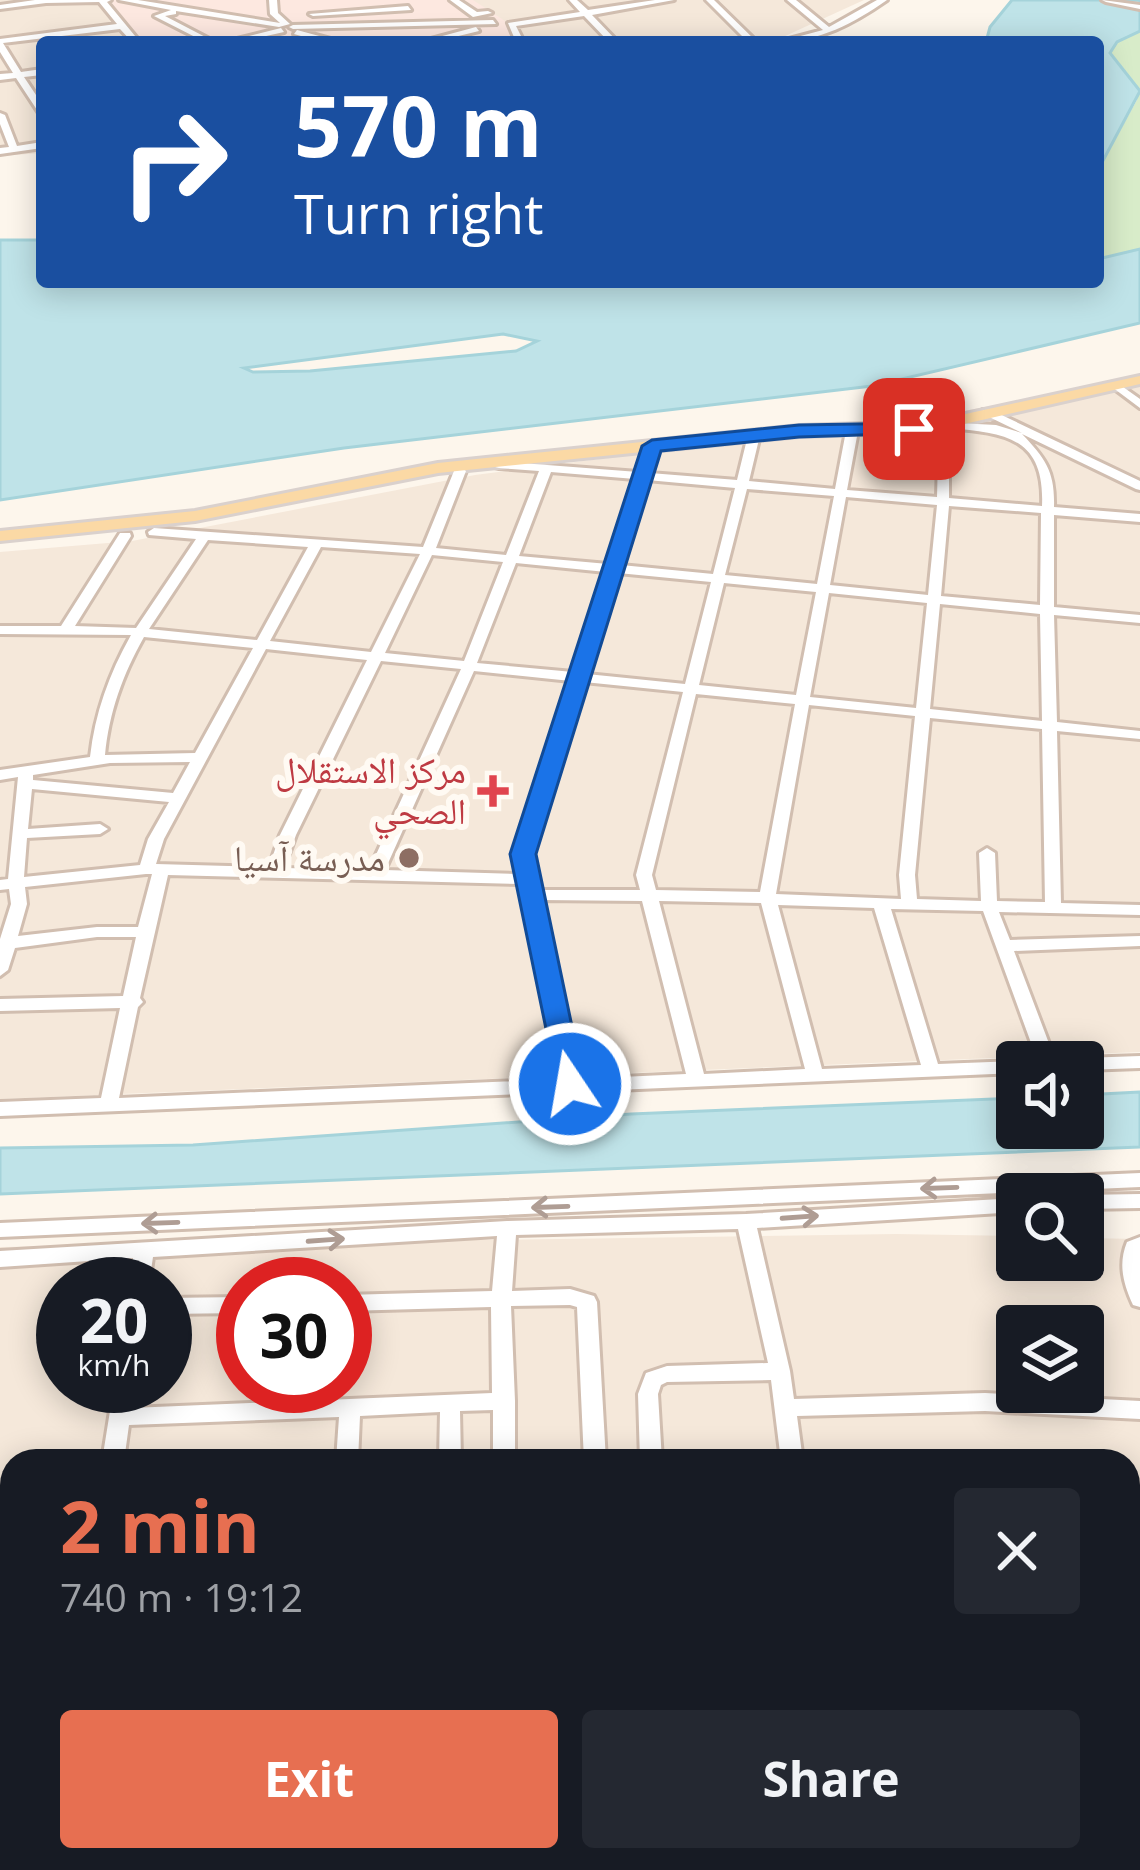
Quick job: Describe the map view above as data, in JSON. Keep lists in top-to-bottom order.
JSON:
{
  "places": {
    "health": ["مركز الاستقلال الصحي"],
    "other": ["مدرسة آسيا"]
  },
  "page": {
    "turn": ["570 m", "Turn right"],
    "speed": "20 km/h",
    "limit": "30",
    "heading": ["2 min", "740 m · 19:12"],
    "buttons": ["Exit", "Share"]
  }
}
